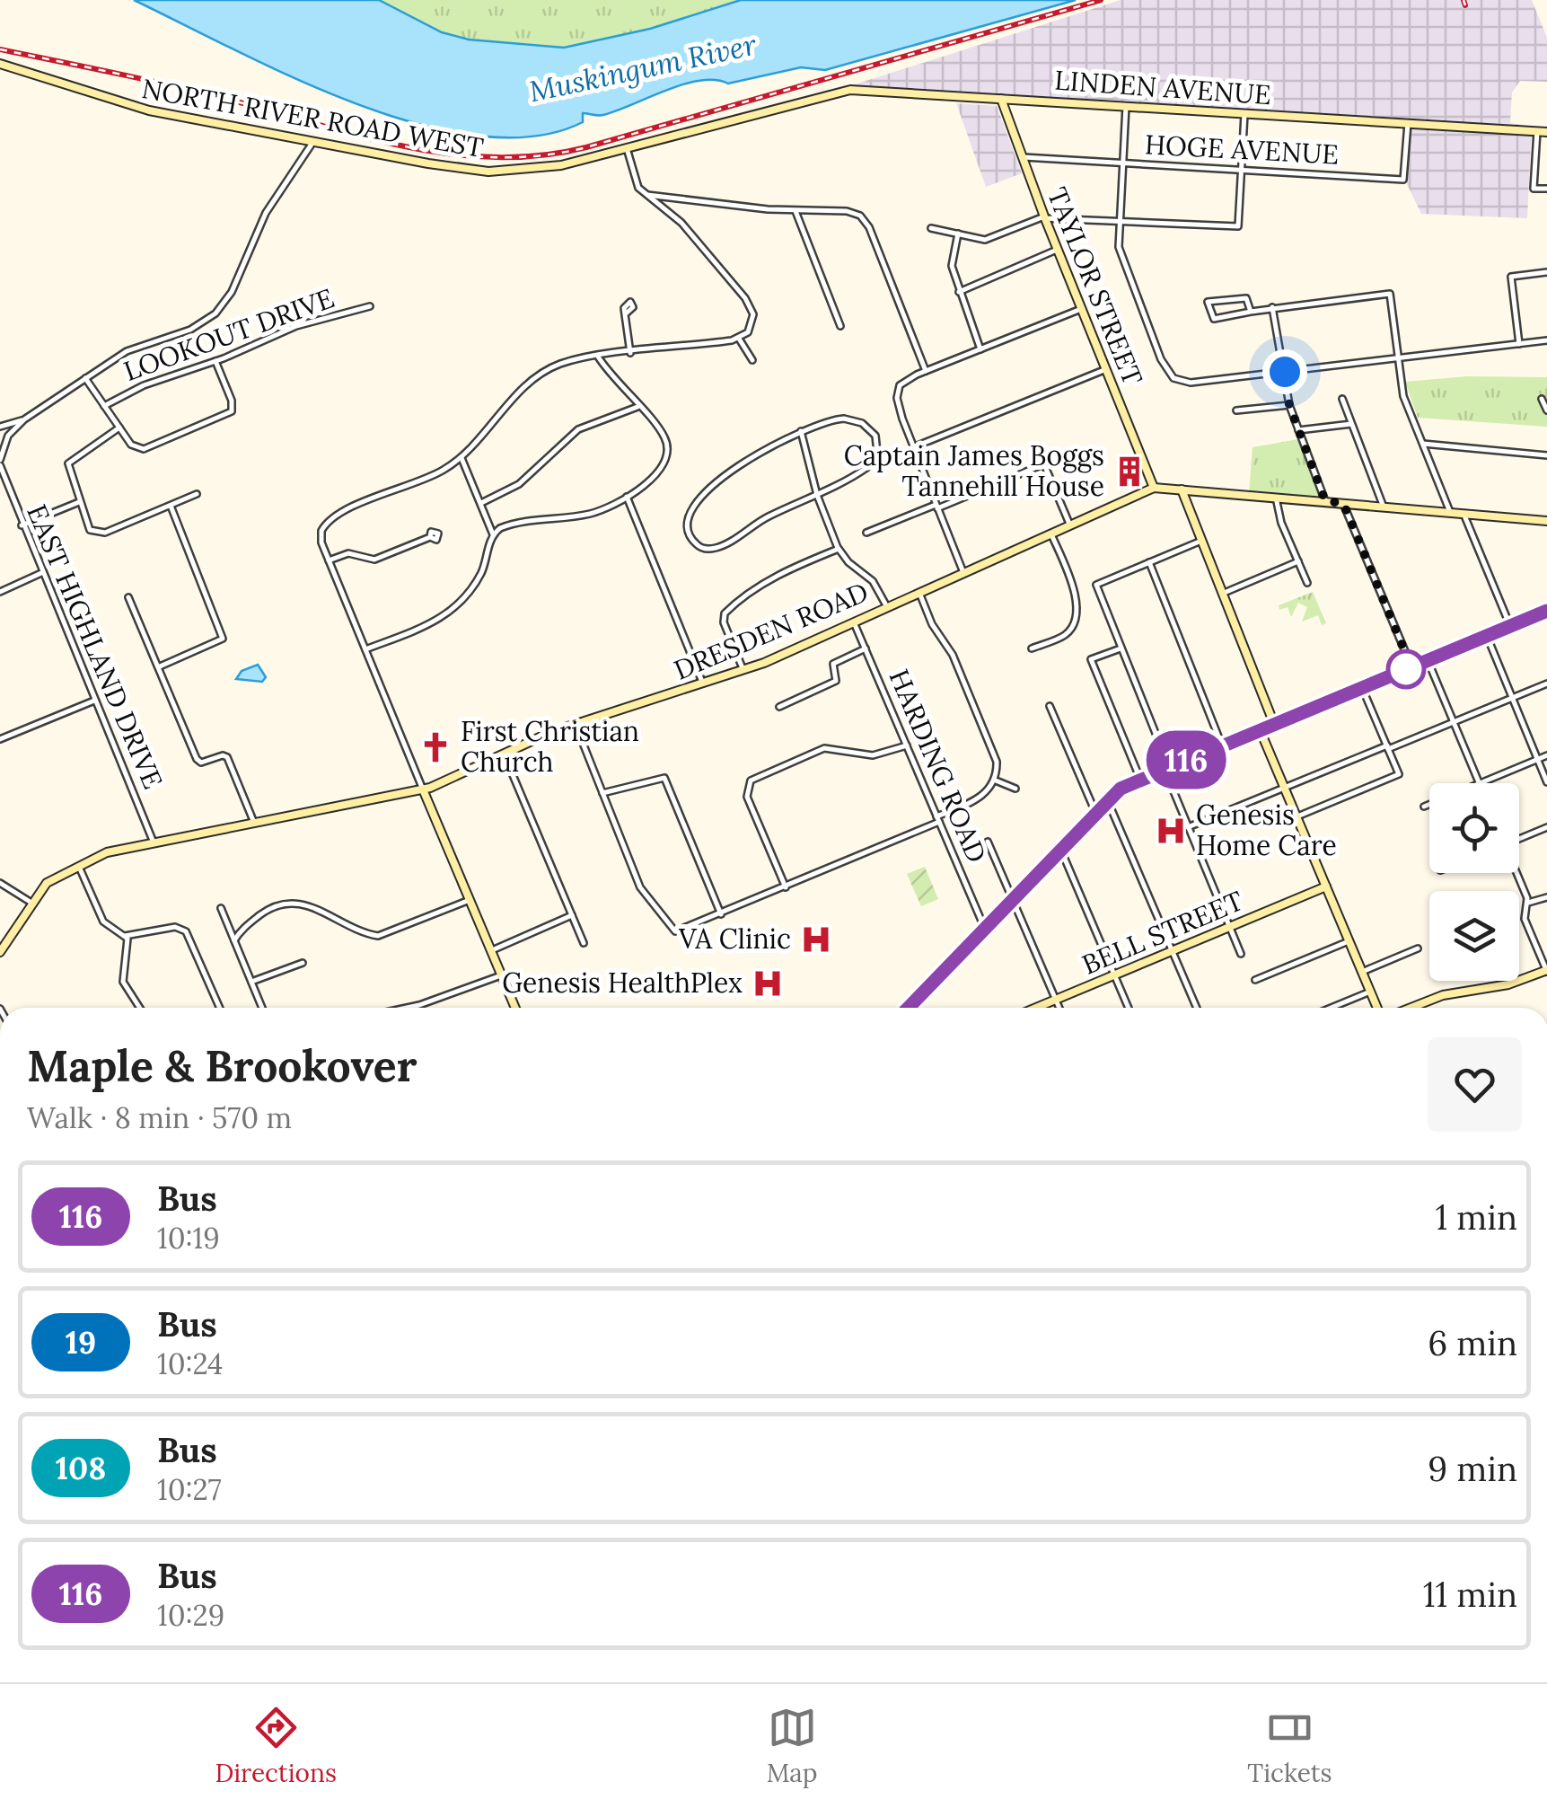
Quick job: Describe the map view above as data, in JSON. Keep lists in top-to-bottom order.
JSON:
{
  "streets": {
    "street": [
      "LINDEN AVENUE",
      "NORTH RIVER ROAD WEST",
      "HOGE AVENUE",
      "TAYLOR STREET",
      "LOOKOUT DRIVE",
      "DRESDEN ROAD",
      "EAST HIGHLAND DRIVE",
      "HARDING ROAD",
      "BELL STREET"
    ]
  },
  "crossings": [
    ["LINDEN AVENUE", "NORTH RIVER ROAD WEST"],
    ["LINDEN AVENUE", "HOGE AVENUE"],
    ["LINDEN AVENUE", "TAYLOR STREET"],
    ["NORTH RIVER ROAD WEST", "EAST HIGHLAND DRIVE"],
    ["HOGE AVENUE", "TAYLOR STREET"],
    ["TAYLOR STREET", "DRESDEN ROAD"],
    ["DRESDEN ROAD", "EAST HIGHLAND DRIVE"],
    ["DRESDEN ROAD", "HARDING ROAD"]
  ],
  "water": ["Muskingum River"],
  "places": {
    "building": ["Captain James Boggs Tannehill House"],
    "church": ["First Christian Church"],
    "hospital": ["Genesis Home Care", "VA Clinic", "Genesis HealthPlex"]
  },
  "lines": ["bus line 116"],
  "page": {
    "on_map": "116",
    "heading": ["Maple & Brookover", "Walk · 8 min · 570 m"],
    "list": [
      {
        "mark": "116",
        "name": "Bus",
        "note": "10:19",
        "value": "1 min"
      },
      {
        "mark": "19",
        "name": "Bus",
        "note": "10:24",
        "value": "6 min"
      },
      {
        "mark": "108",
        "name": "Bus",
        "note": "10:27",
        "value": "9 min"
      },
      {
        "mark": "116",
        "name": "Bus",
        "note": "10:29",
        "value": "11 min"
      }
    ],
    "tabs": ["Directions", "Map", "Tickets"]
  }
}
